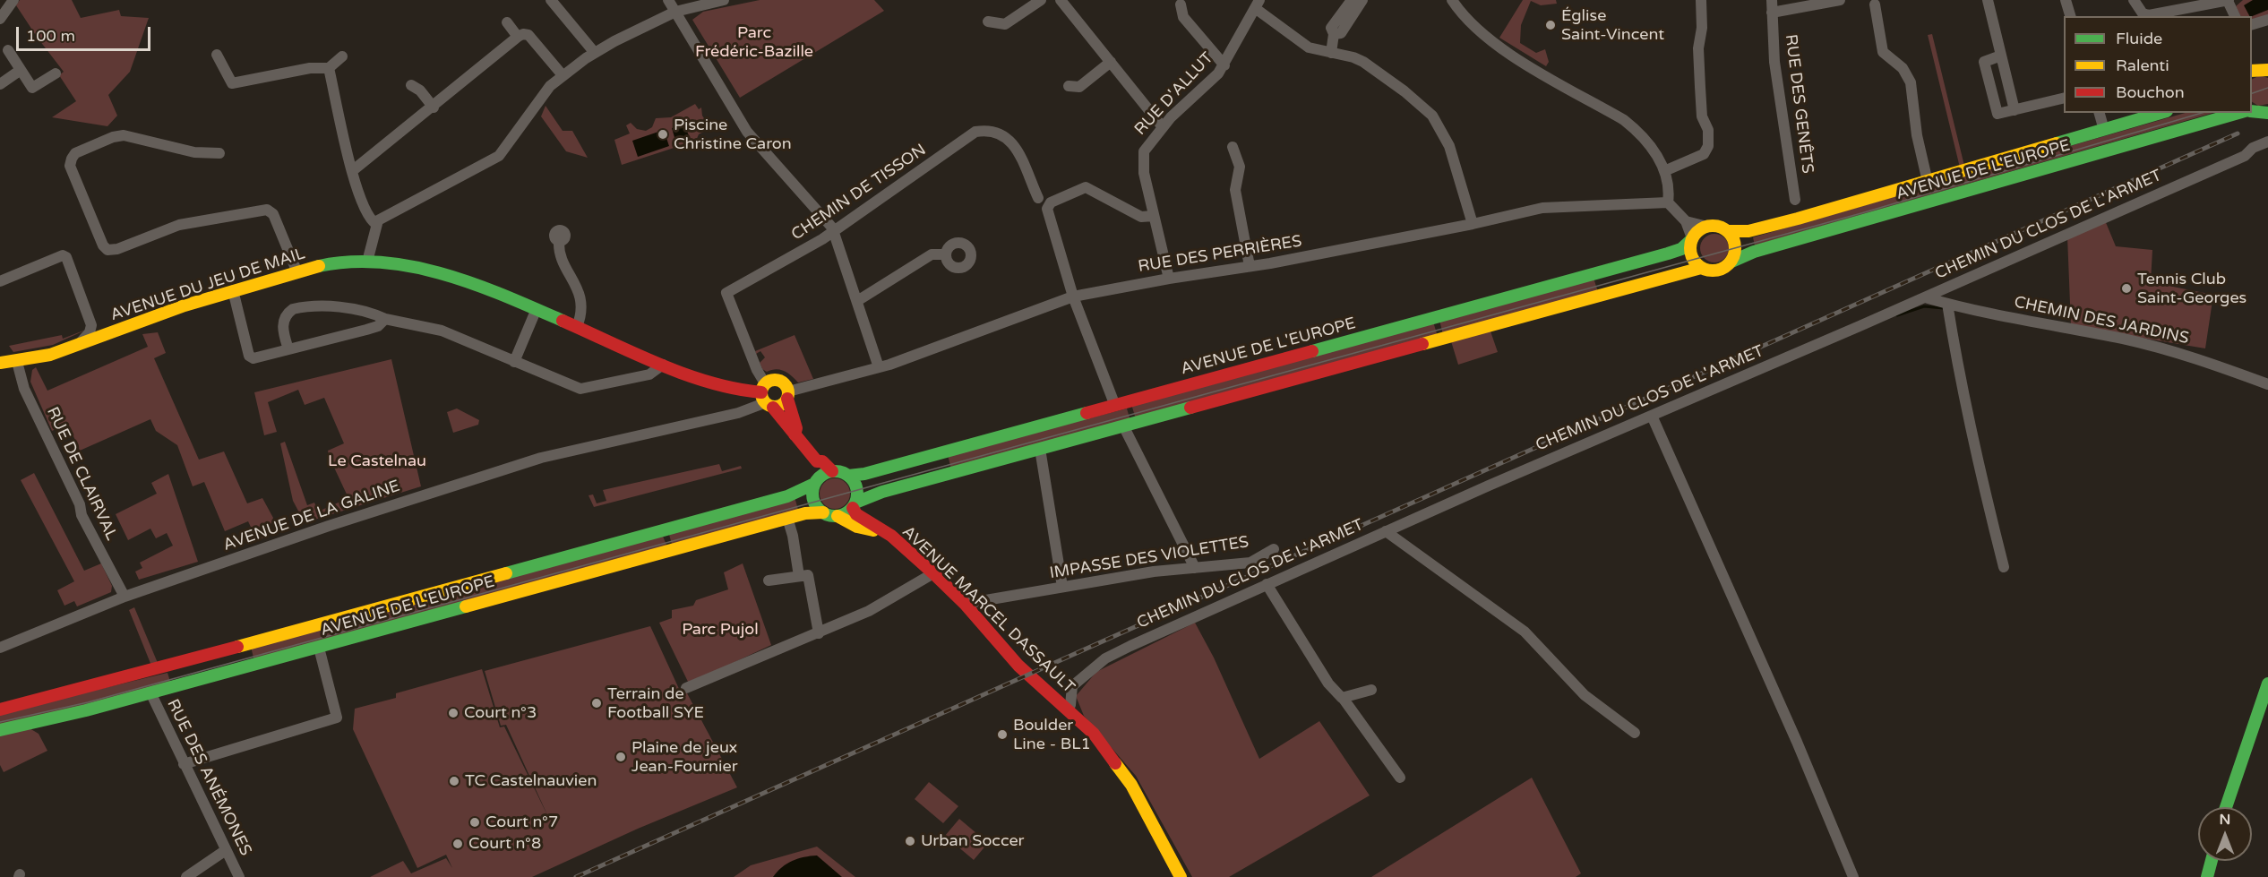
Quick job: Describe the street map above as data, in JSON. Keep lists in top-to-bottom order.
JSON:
{
  "streets": {
    "main road": ["AVENUE DE L'EUROPE", "AVENUE DU JEU DE MAIL", "AVENUE MARCEL DASSAULT"],
    "street": [
      "RUE D'ALLUT",
      "RUE DES GENÊTS",
      "CHEMIN DE TISSON",
      "CHEMIN DU CLOS DE L'ARMET",
      "RUE DES PERRIÈRES",
      "CHEMIN DES JARDINS",
      "RUE DE CLAIRVAL",
      "AVENUE DE LA GALINE",
      "IMPASSE DES VIOLETTES",
      "RUE DES ANÉMONES"
    ]
  },
  "crossings": [
    ["RUE D'ALLUT", "RUE DES PERRIÈRES"],
    ["AVENUE DE L'EUROPE", "AVENUE MARCEL DASSAULT"],
    ["AVENUE DE L'EUROPE", "RUE DES ANÉMONES"],
    ["CHEMIN DE TISSON", "AVENUE DU JEU DE MAIL"],
    ["CHEMIN DE TISSON", "AVENUE DE LA GALINE"],
    ["CHEMIN DU CLOS DE L'ARMET", "CHEMIN DES JARDINS"],
    ["CHEMIN DU CLOS DE L'ARMET", "AVENUE MARCEL DASSAULT"],
    ["RUE DES PERRIÈRES", "AVENUE DU JEU DE MAIL"],
    ["AVENUE DU JEU DE MAIL", "RUE DE CLAIRVAL"],
    ["AVENUE DU JEU DE MAIL", "AVENUE DE LA GALINE"],
    ["RUE DE CLAIRVAL", "AVENUE DE LA GALINE"],
    ["IMPASSE DES VIOLETTES", "AVENUE MARCEL DASSAULT"]
  ],
  "parks": ["Parc Frédéric-Bazille", "Le Castelnau", "Parc Pujol"],
  "places": [
    "Église Saint-Vincent",
    "Piscine Christine Caron",
    "Tennis Club Saint-Georges",
    "Terrain de Football SYE",
    "Court n°3",
    "Boulder Line - BL1",
    "Plaine de jeux Jean-Fournier",
    "TC Castelnauvien",
    "Court n°7",
    "Urban Soccer",
    "Court n°8"
  ],
  "legend": ["Fluide", "Ralenti", "Bouchon"],
  "scale_bar": "100 m",
  "north": "top"
}
